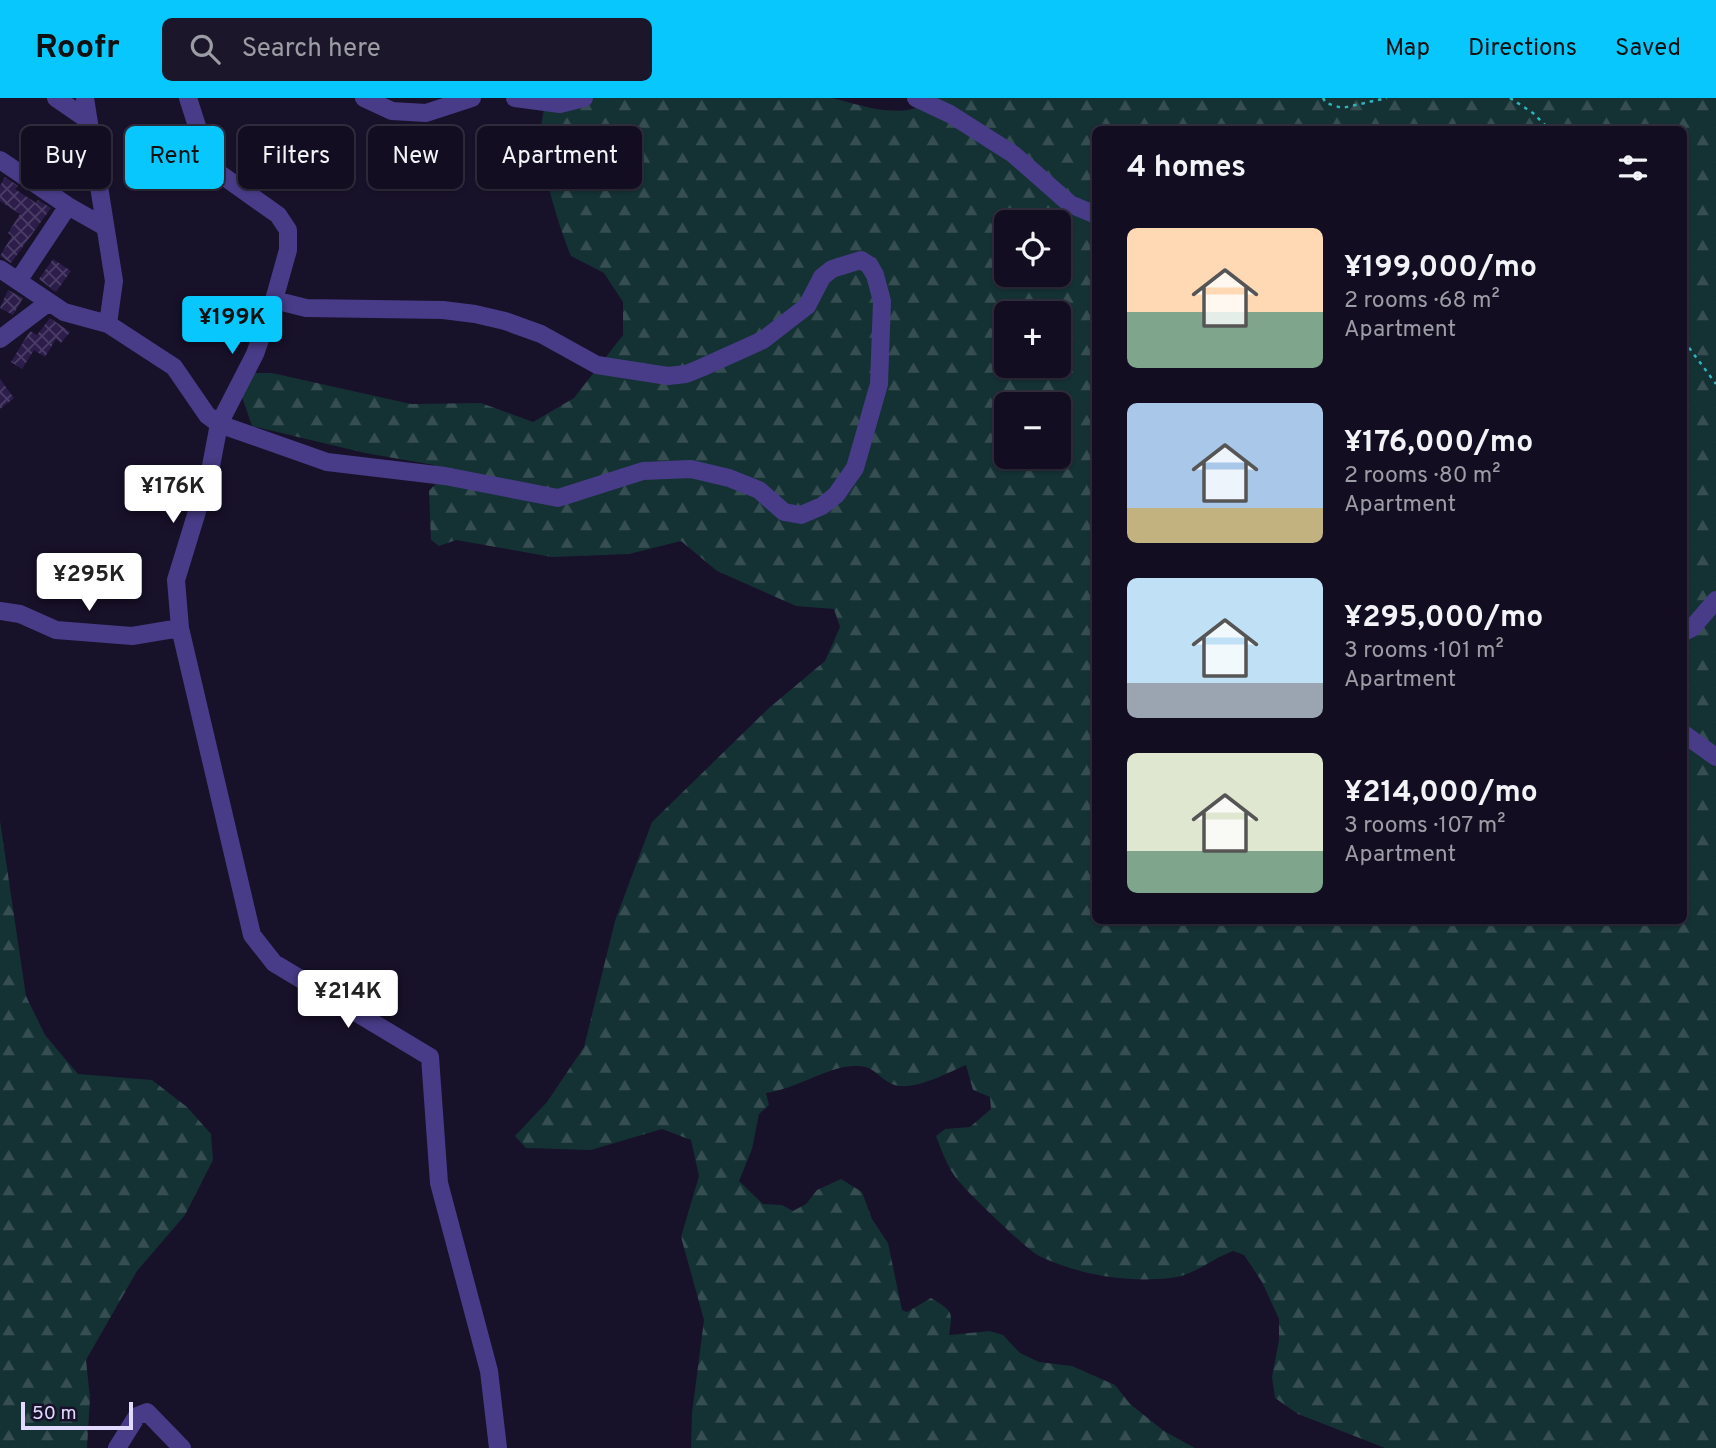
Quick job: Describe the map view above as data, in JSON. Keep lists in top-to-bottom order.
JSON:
{
  "scale_bar": "50 m",
  "page": {
    "header": "Roofr",
    "search": "Search here",
    "nav": ["Map", "Directions", "Saved"],
    "chip": [
      "Buy",
      "Rent",
      "Filters",
      "New",
      "Apartment"
    ],
    "heading": "4 homes",
    "map_buttons": ["+", "−"],
    "list": [
      {
        "name": "¥199,000/mo",
        "note": "2 rooms · 68 m² · Apartment"
      },
      {
        "name": "¥176,000/mo",
        "note": "2 rooms · 80 m² · Apartment"
      },
      {
        "name": "¥295,000/mo",
        "note": "3 rooms · 101 m² · Apartment"
      },
      {
        "name": "¥214,000/mo",
        "note": "3 rooms · 107 m² · Apartment"
      }
    ],
    "price": [
      "¥199K",
      "¥176K",
      "¥295K",
      "¥214K"
    ],
    "scale": "50 m"
  }
}
